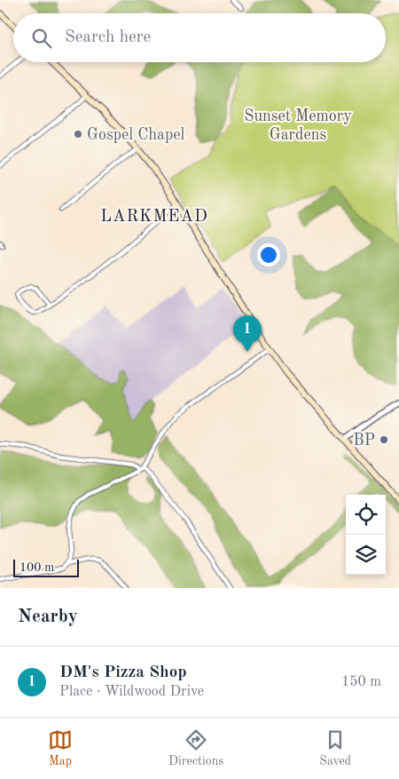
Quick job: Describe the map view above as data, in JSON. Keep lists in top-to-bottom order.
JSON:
{
  "districts": ["LARKMEAD"],
  "parks": ["Sunset Memory Gardens"],
  "places": ["Gospel Chapel", "BP"],
  "scale_bar": "100 m",
  "page": {
    "search": "Search here",
    "pins": "1",
    "scale": "100 m",
    "heading": "Nearby",
    "list": [
      {
        "mark": "1",
        "name": "DM's Pizza Shop",
        "note": "Place · Wildwood Drive",
        "value": "150 m"
      }
    ],
    "nav": ["Map", "Directions", "Saved"]
  }
}
